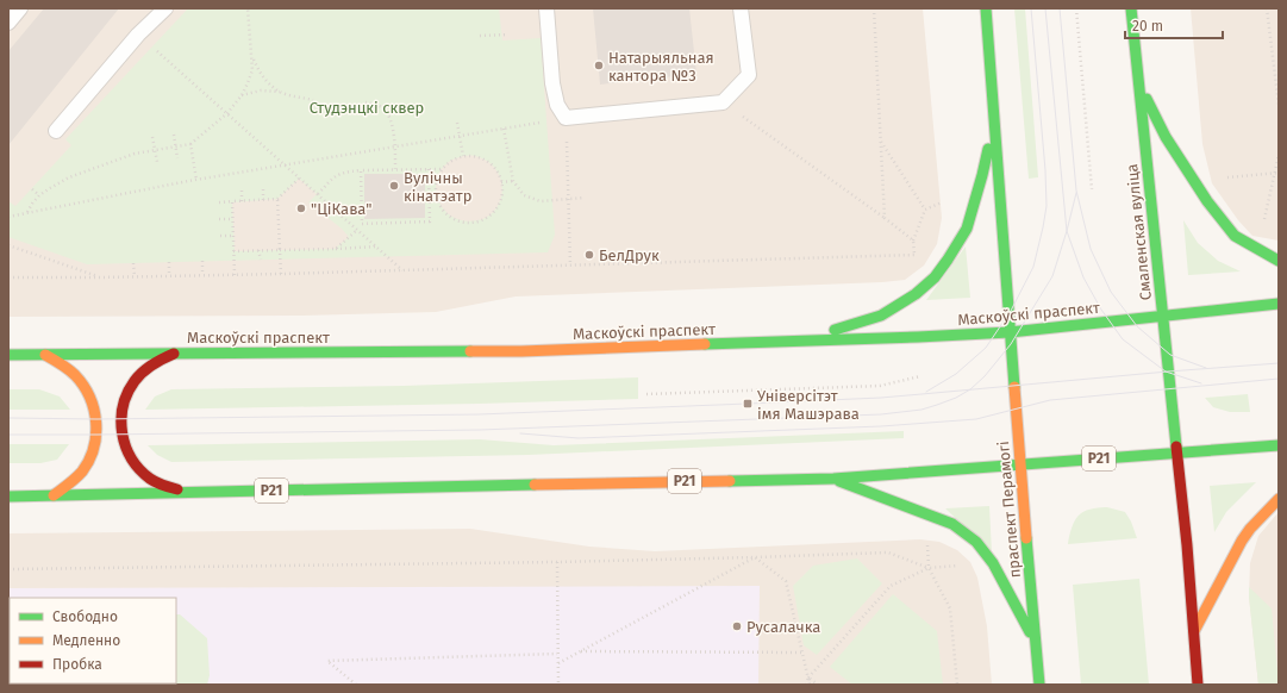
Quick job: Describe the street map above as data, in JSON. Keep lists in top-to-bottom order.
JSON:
{
  "streets": {
    "main road": [
      "Смаленская вуліца",
      "Маскоўскі праспект",
      "Р21",
      "праспект Перамогі"
    ]
  },
  "crossings": [
    ["Смаленская вуліца", "Маскоўскі праспект"],
    ["Смаленская вуліца", "Р21"],
    ["Маскоўскі праспект", "праспект Перамогі"],
    ["Р21", "праспект Перамогі"]
  ],
  "parks": ["Студэнцкі сквер"],
  "places": {
    "other": [
      "Натарыяльная кантора №3",
      "Вулічны кінатэатр",
      "\"ЦіКава\"",
      "БелДрук",
      "Русалачка"
    ],
    "transit": ["Універсітэт імя Машэрава"]
  },
  "legend": ["Свободно", "Медленно", "Пробка"],
  "scale_bar": "20 m"
}
